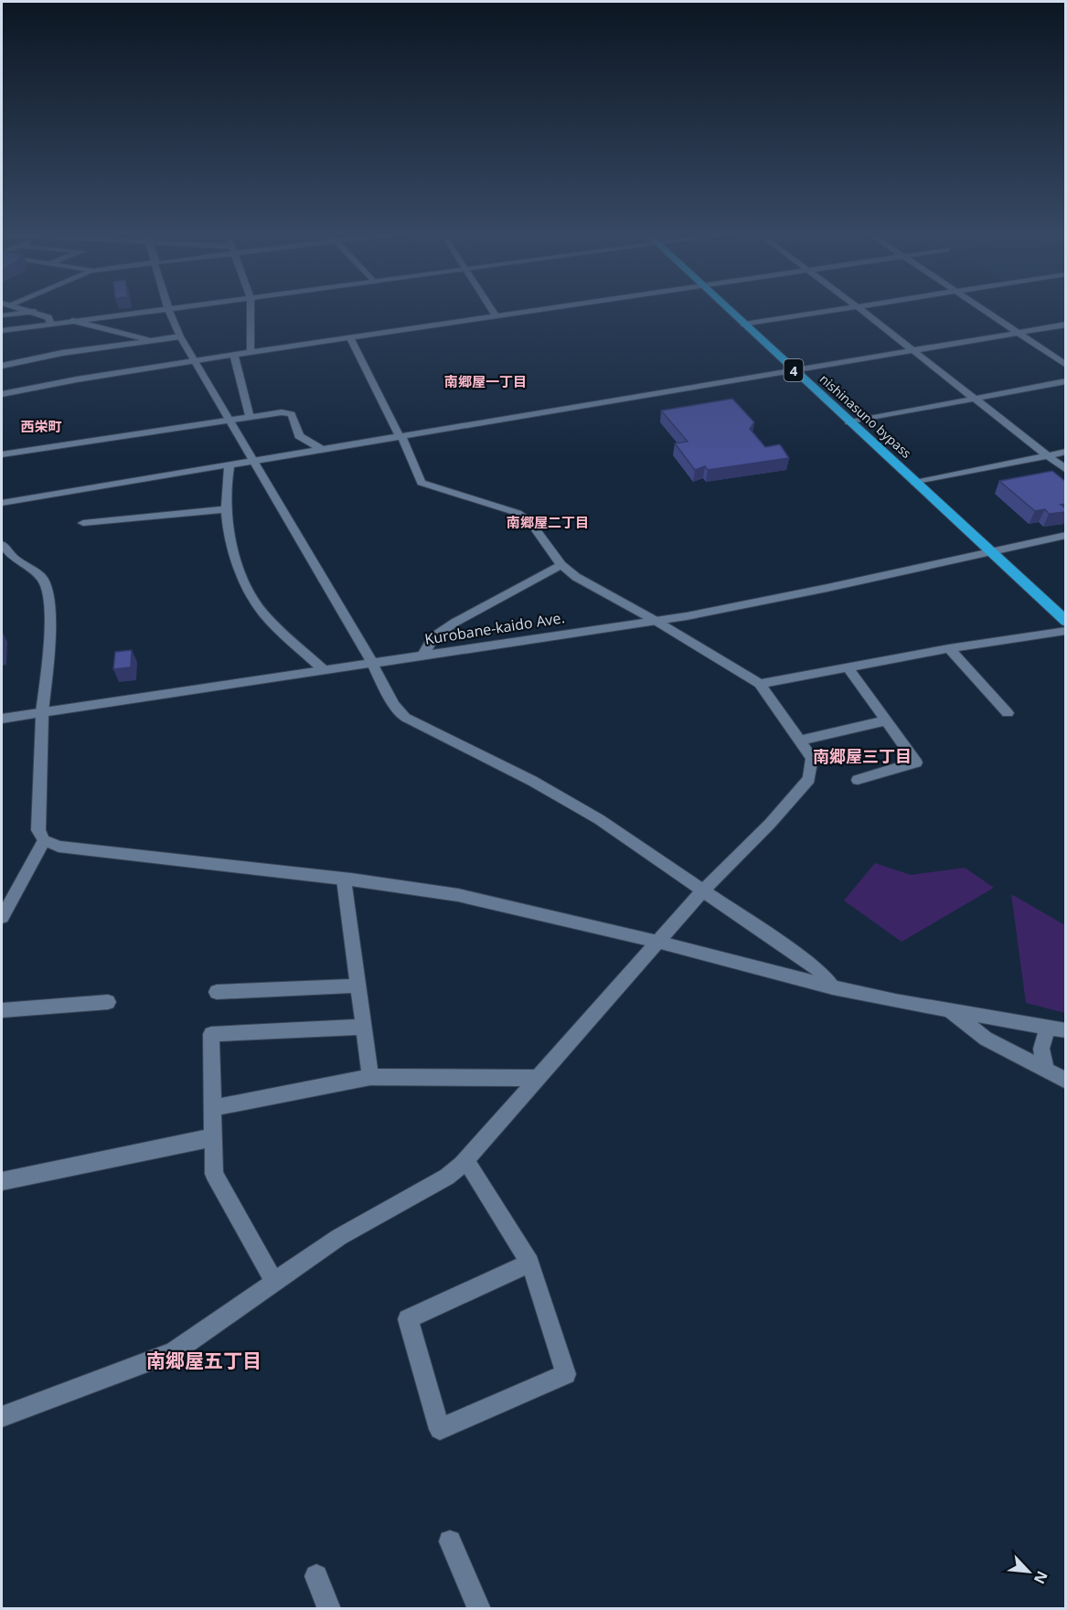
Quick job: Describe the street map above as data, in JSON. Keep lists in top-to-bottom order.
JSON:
{
  "streets": {
    "highway": ["4", "nishinasuno bypass"],
    "street": ["Kurobane-kaido Ave."]
  },
  "crossings": [
    ["nishinasuno bypass", "Kurobane-kaido Ave."]
  ],
  "districts": [
    "南郷屋一丁目",
    "西栄町",
    "南郷屋二丁目",
    "南郷屋三丁目",
    "南郷屋五丁目"
  ],
  "north": "bottom right"
}
